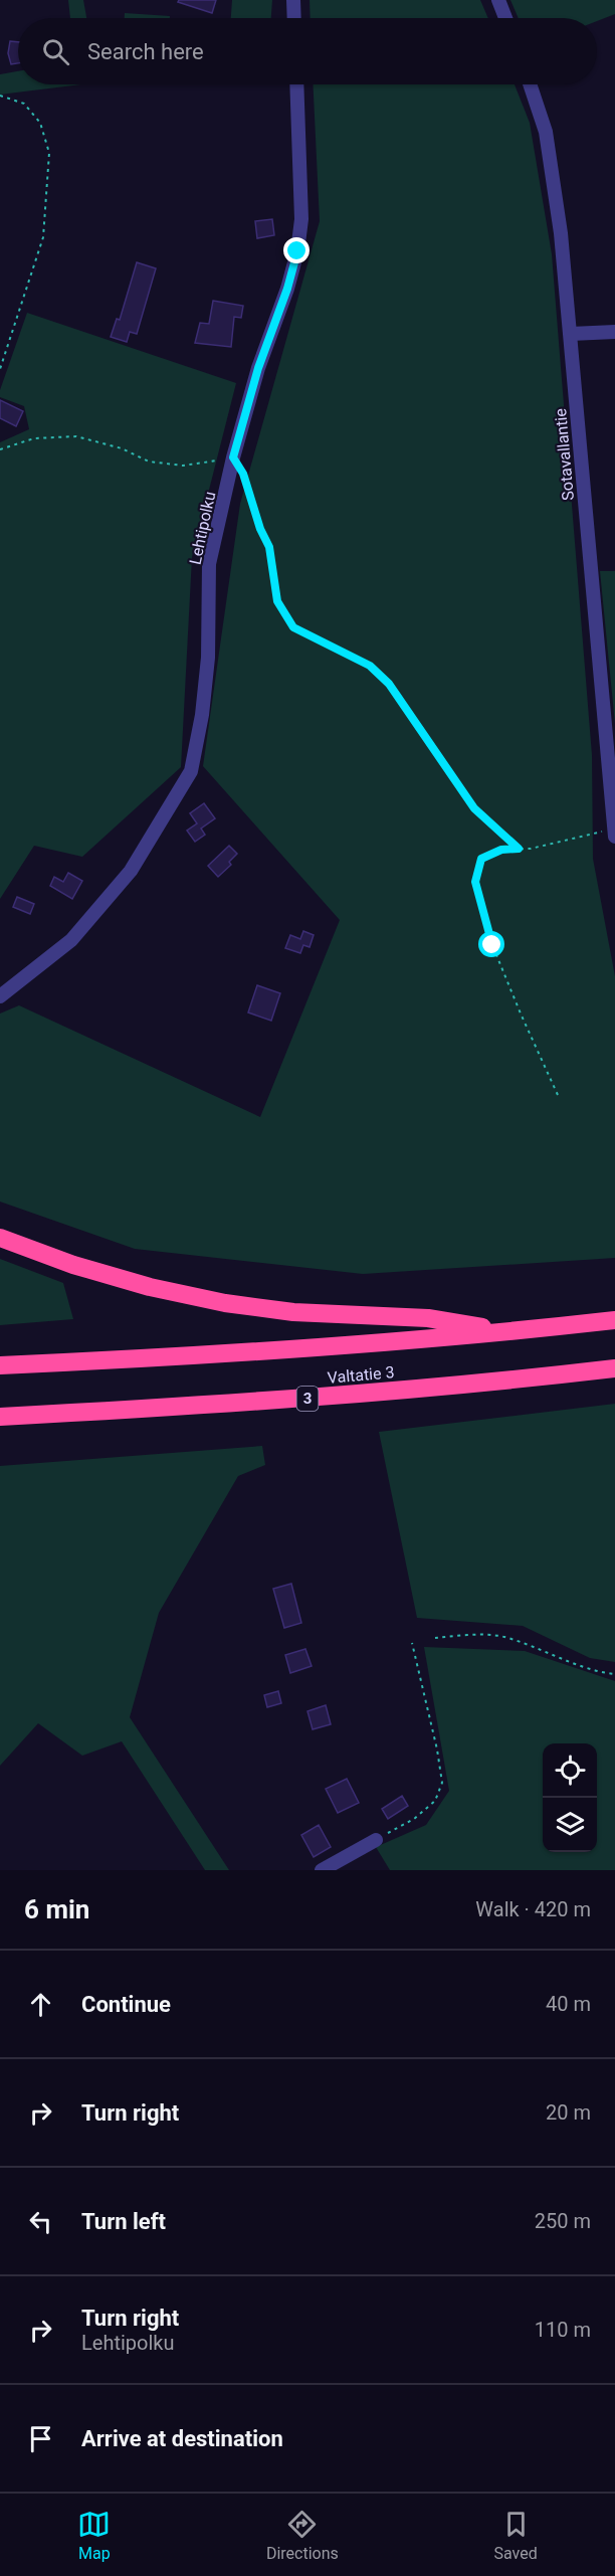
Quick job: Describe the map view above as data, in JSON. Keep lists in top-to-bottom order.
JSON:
{
  "streets": {
    "highway": ["Valtatie 3", "3"],
    "street": ["Sotavallantie", "Lehtipolku"]
  },
  "page": {
    "search": "Search here",
    "heading": ["6 min", "Walk · 420 m"],
    "list": [
      ["Continue", "40 m"],
      ["Turn right", "20 m"],
      ["Turn left", "250 m"],
      ["Turn right", "Lehtipolku", "110 m"],
      "Arrive at destination"
    ],
    "nav": ["Map", "Directions", "Saved"]
  }
}
